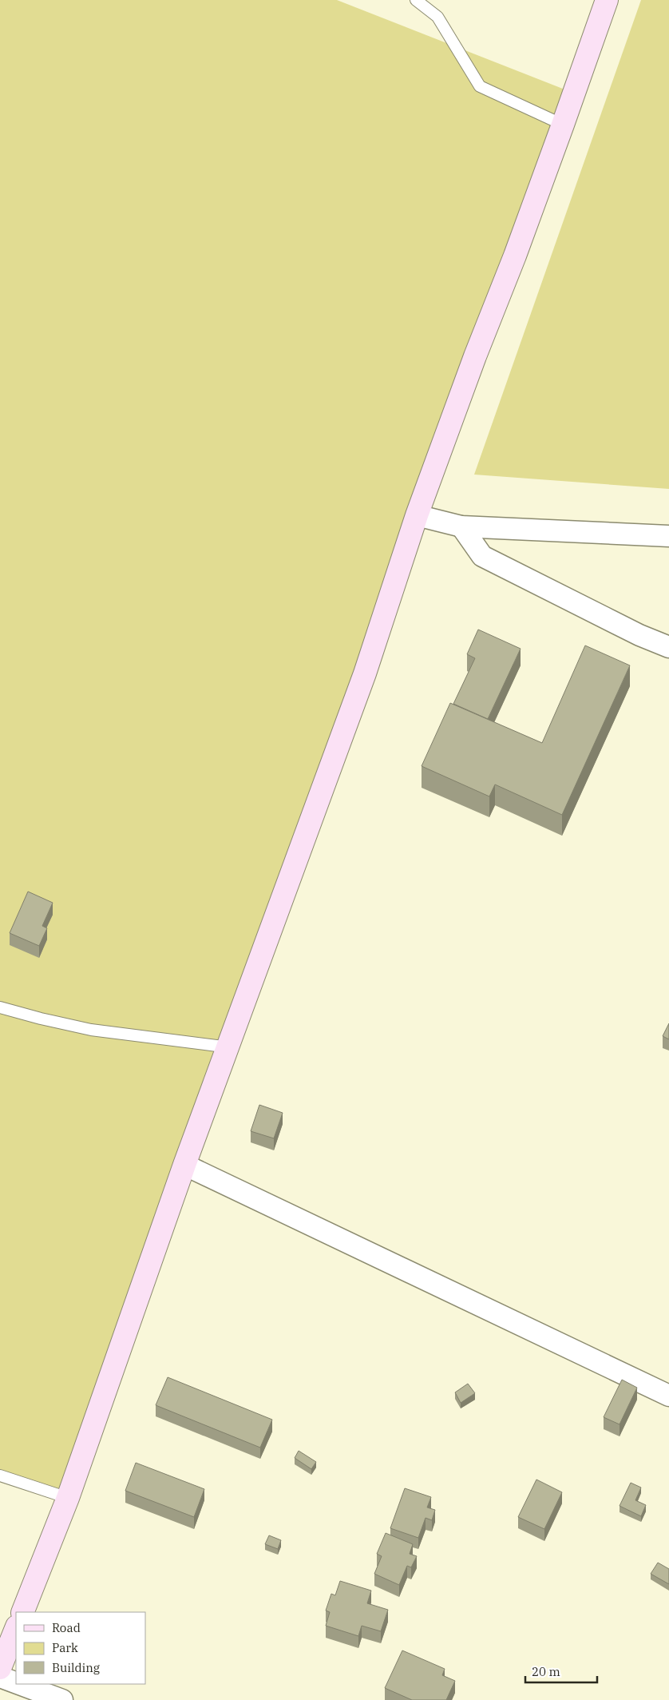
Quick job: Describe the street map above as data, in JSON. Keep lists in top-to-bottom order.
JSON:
{
  "legend": ["Road", "Park", "Building"],
  "scale_bar": "20 m"
}
